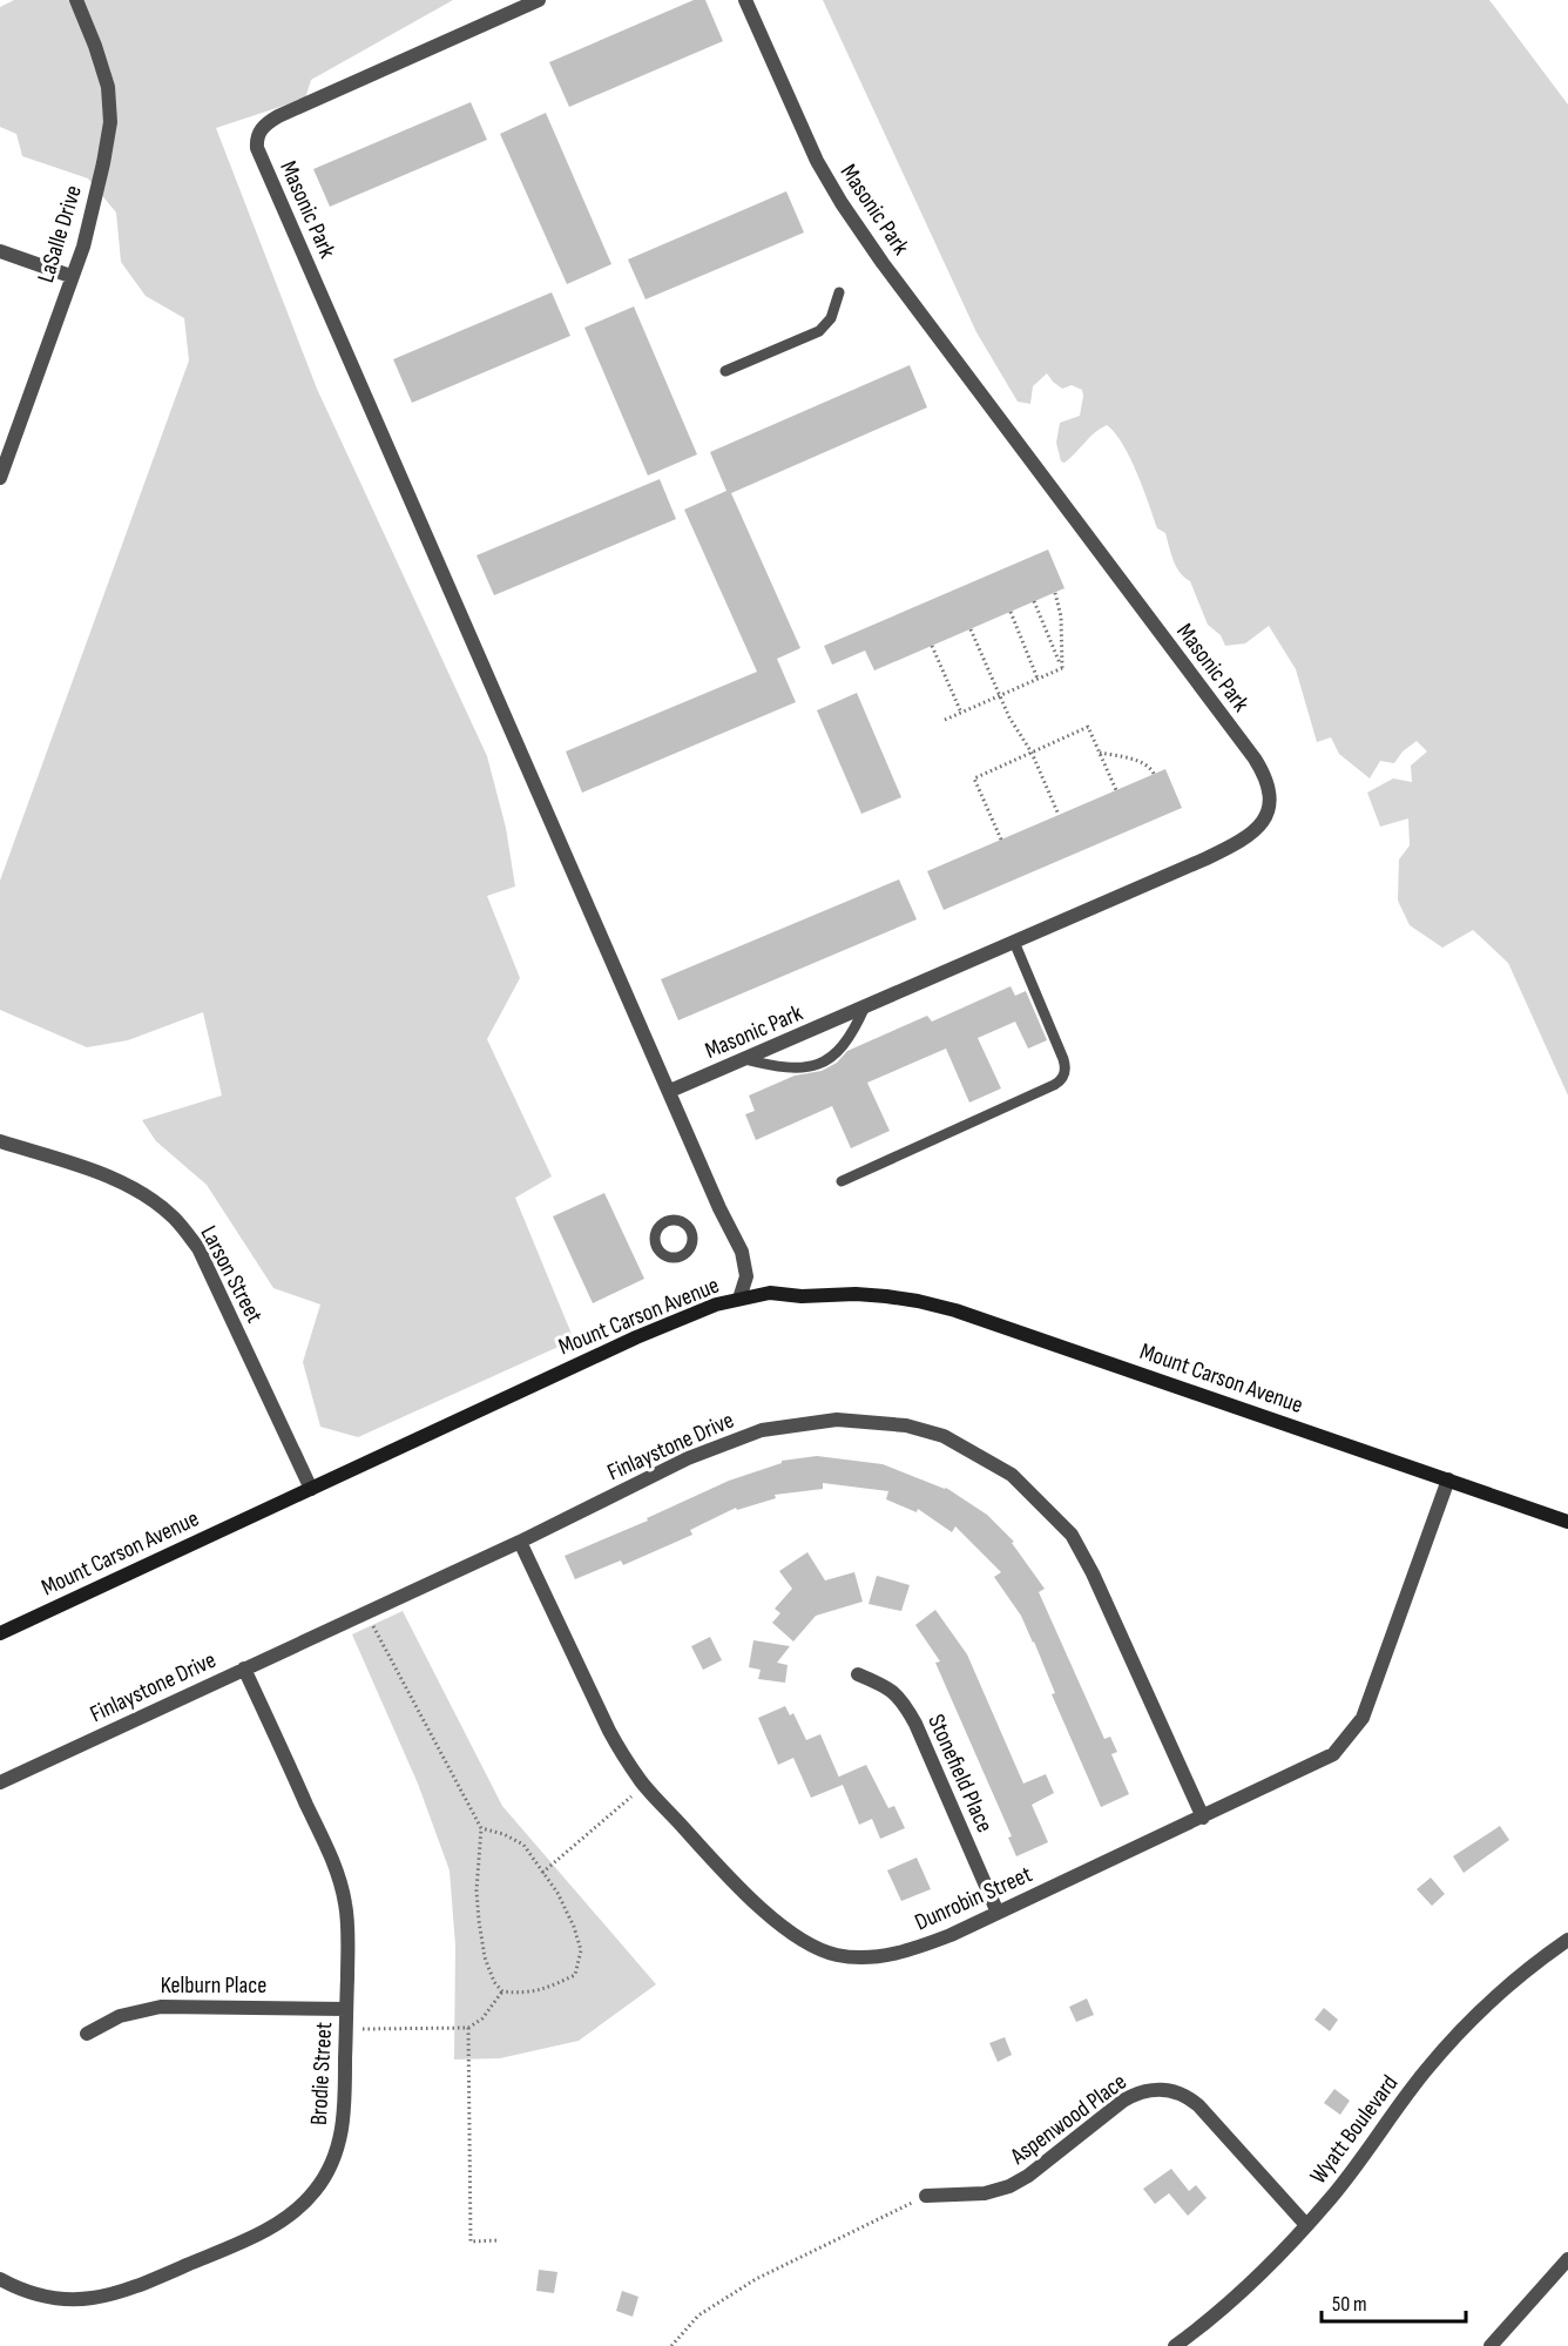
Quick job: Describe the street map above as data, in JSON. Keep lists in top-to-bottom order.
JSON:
{
  "streets": {
    "main road": ["Mount Carson Avenue"],
    "street": [
      "Masonic Park",
      "LaSalle Drive",
      "Larson Street",
      "Finlaystone Drive",
      "Stonefield Place",
      "Dunrobin Street",
      "Kelburn Place",
      "Brodie Street",
      "Aspenwood Place",
      "Wyatt Boulevard"
    ]
  },
  "crossings": [
    ["Masonic Park", "Mount Carson Avenue"],
    ["Larson Street", "Mount Carson Avenue"],
    ["Mount Carson Avenue", "Dunrobin Street"],
    ["Finlaystone Drive", "Dunrobin Street"],
    ["Finlaystone Drive", "Brodie Street"],
    ["Stonefield Place", "Dunrobin Street"],
    ["Kelburn Place", "Brodie Street"],
    ["Aspenwood Place", "Wyatt Boulevard"]
  ],
  "scale_bar": "50 m"
}
